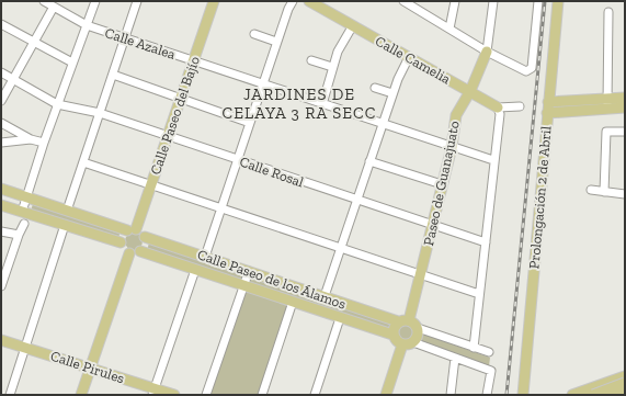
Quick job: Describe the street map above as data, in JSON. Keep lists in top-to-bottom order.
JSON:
{
  "streets": {
    "main road": [
      "Calle Camelia",
      "Calle Paseo del Bajío",
      "Paseo de Guanajuato",
      "Prolongación 2 de Abril",
      "Calle Paseo de los Álamos",
      "Calle Pirules"
    ],
    "street": ["Calle Azalea", "Calle Rosal"]
  },
  "crossings": [
    ["Calle Azalea", "Calle Paseo del Bajío"],
    ["Calle Azalea", "Paseo de Guanajuato"],
    ["Calle Camelia", "Paseo de Guanajuato"],
    ["Calle Paseo del Bajío", "Calle Rosal"],
    ["Calle Paseo del Bajío", "Calle Paseo de los Álamos"],
    ["Calle Rosal", "Paseo de Guanajuato"],
    ["Paseo de Guanajuato", "Calle Paseo de los Álamos"]
  ],
  "districts": ["JARDINES DE CELAYA 3 RA SECC"]
}
